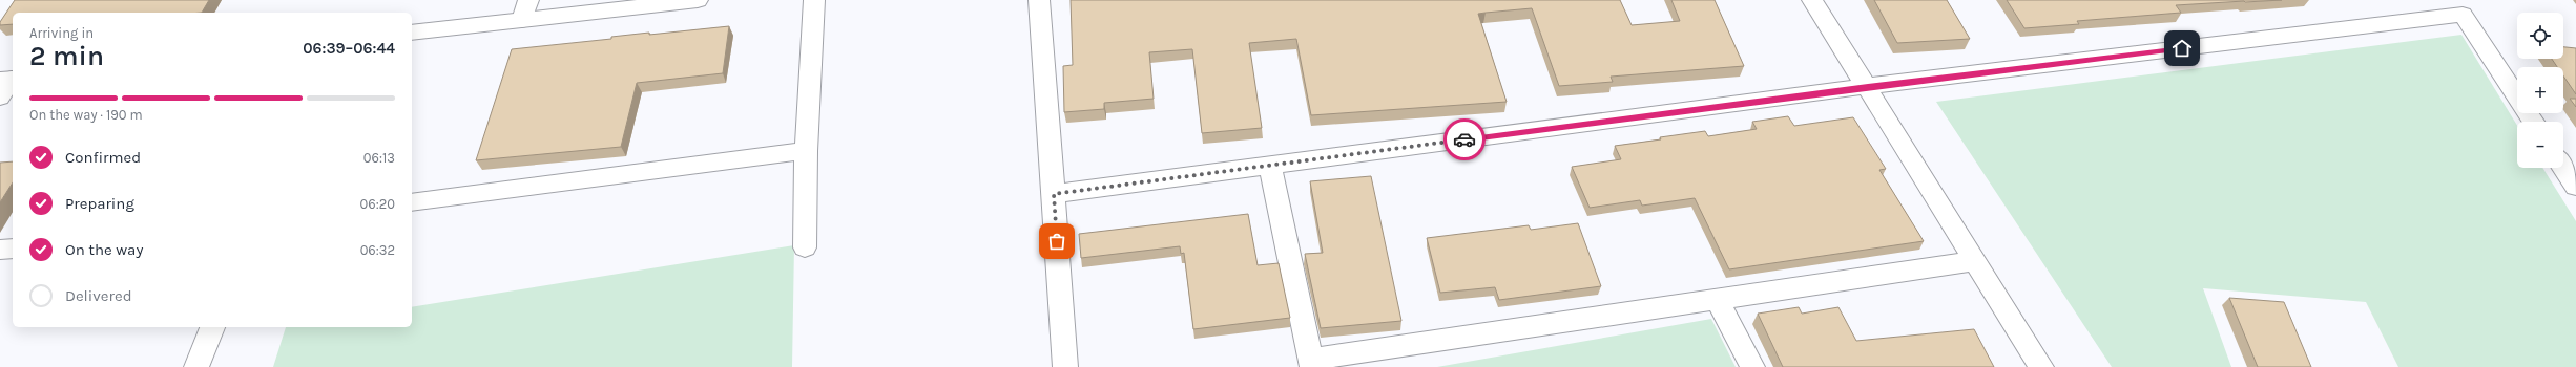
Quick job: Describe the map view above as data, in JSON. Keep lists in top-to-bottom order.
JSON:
{
  "page": {
    "map_buttons": ["+", "−"],
    "heading": ["2 min", "Arriving in", "06:39–06:44"],
    "bar": "On the way · 190 m",
    "list": [
      ["Confirmed", "06:13"],
      ["Preparing", "06:20"],
      ["On the way", "06:32"],
      "Delivered"
    ]
  }
}
